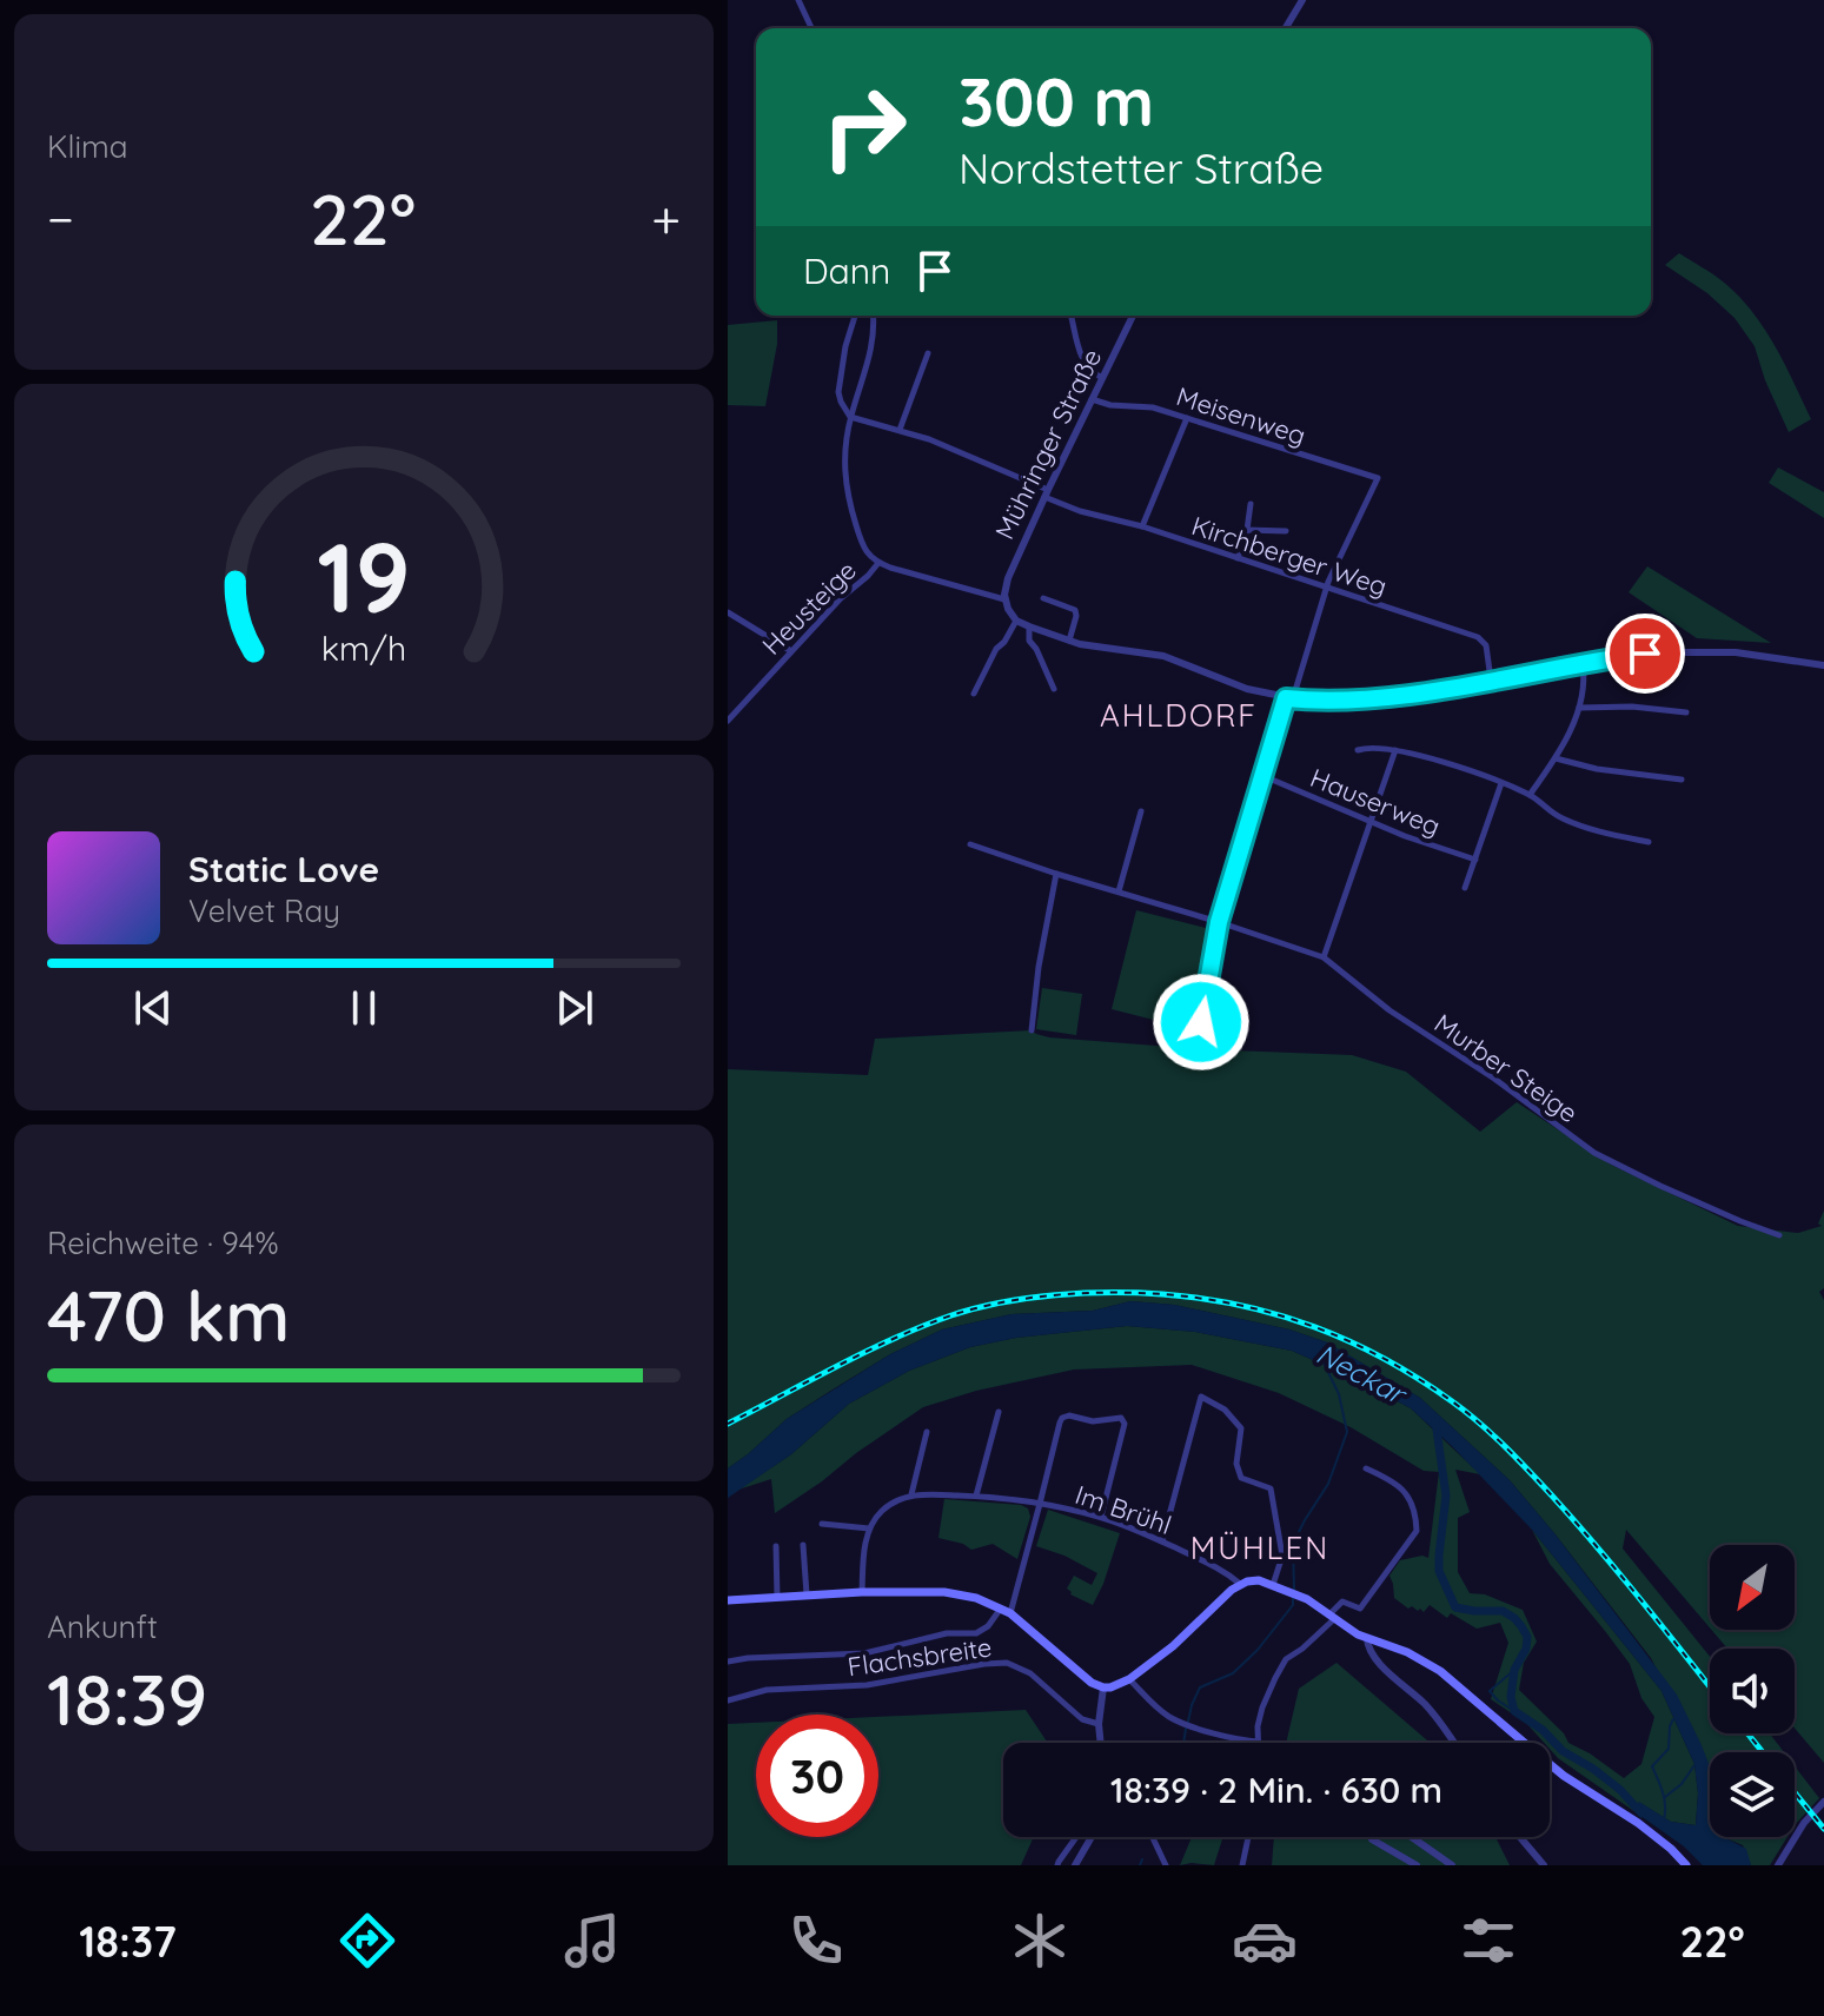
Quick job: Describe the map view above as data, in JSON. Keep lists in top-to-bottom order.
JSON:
{
  "streets": {
    "street": [
      "Meisenweg",
      "Mühringer Straße",
      "Kirchberger Weg",
      "Heusteige",
      "Hauserweg",
      "Murber Steige",
      "Im Brühl",
      "Flachsbreite"
    ]
  },
  "crossings": [
    ["Meisenweg", "Mühringer Straße"],
    ["Meisenweg", "Kirchberger Weg"],
    ["Mühringer Straße", "Kirchberger Weg"],
    ["Im Brühl", "Flachsbreite"]
  ],
  "districts": ["AHLDORF", "MÜHLEN"],
  "water": ["Neckar"],
  "north": "bottom left",
  "page": {
    "tile": [
      "Klima",
      ["Reichweite · 94%", "470 km"],
      ["Ankunft", "18:39"]
    ],
    "turn": ["300 m", "Nordstetter Straße"],
    "heat": ["−", "22°", "+"],
    "then": "Dann",
    "song": ["Static Love", "Velvet Ray"],
    "limit": "30",
    "trip": "18:39 · 2 Min. · 630 m",
    "tabs": ["18:37", "22°"],
    "gauge": ["19", "km/h"]
  }
}
